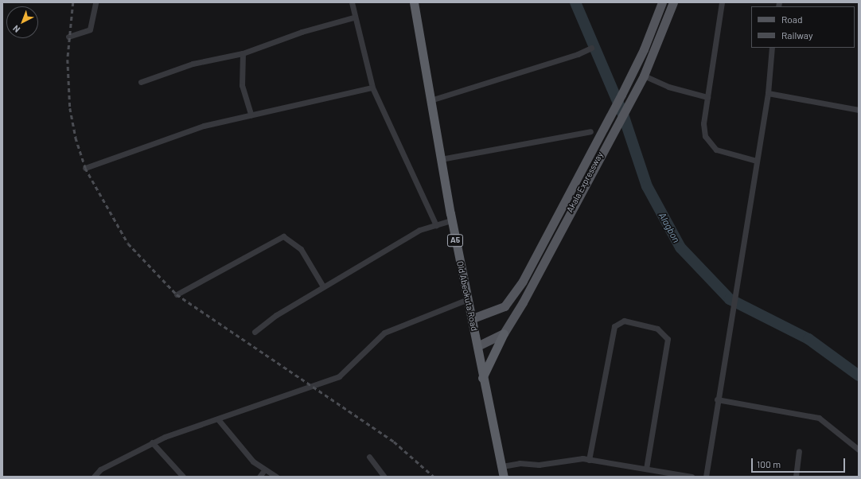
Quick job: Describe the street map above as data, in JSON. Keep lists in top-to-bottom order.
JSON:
{
  "streets": {
    "highway": ["A5", "Old Abeokuta Road"],
    "main road": ["Akala Expressway"]
  },
  "crossings": [
    ["Akala Expressway", "Old Abeokuta Road"]
  ],
  "water": ["Alagbon"],
  "legend": ["Road", "Railway"],
  "scale_bar": "100 m",
  "north": "bottom left"
}
